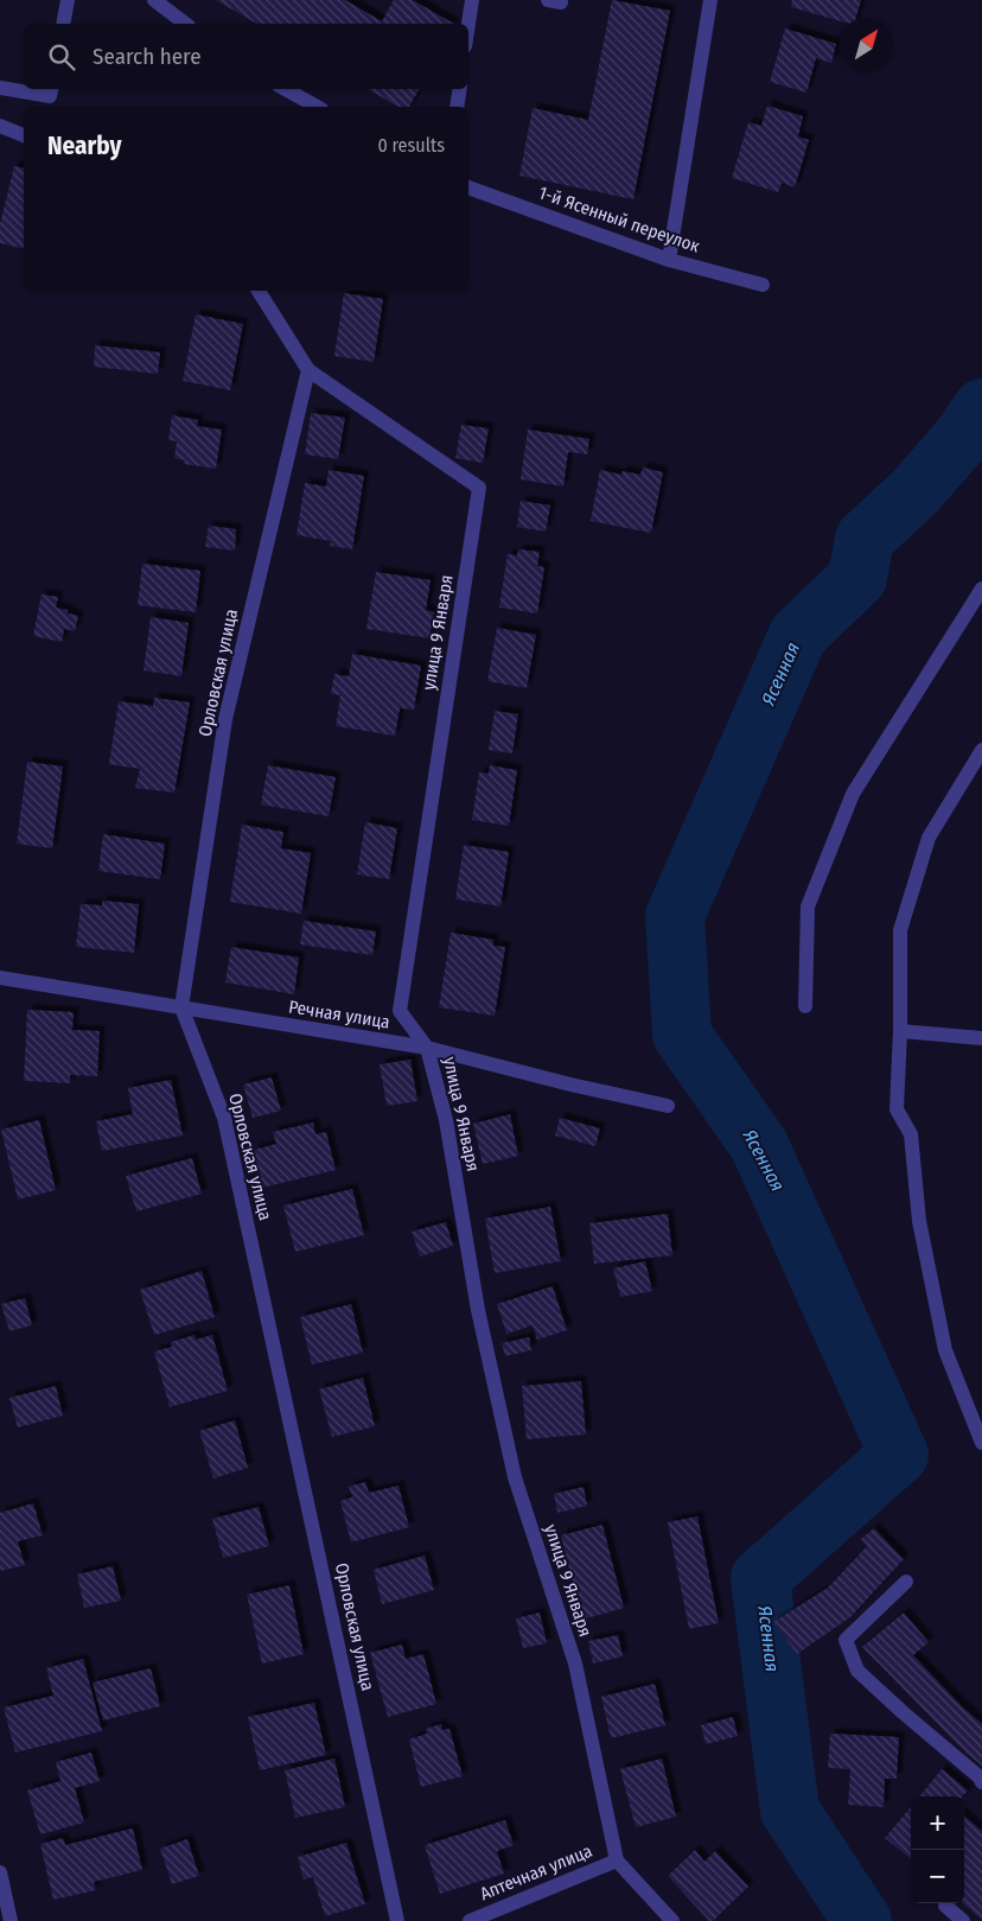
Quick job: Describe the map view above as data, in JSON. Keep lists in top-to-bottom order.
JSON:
{
  "streets": {
    "street": [
      "1-й Ясенный переулок",
      "улица 9 Января",
      "Орловская улица",
      "Речная улица",
      "Аптечная улица"
    ]
  },
  "crossings": [
    ["улица 9 Января", "Орловская улица"],
    ["улица 9 Января", "Речная улица"],
    ["улица 9 Января", "Аптечная улица"],
    ["Орловская улица", "Речная улица"]
  ],
  "water": ["Ясенная"],
  "north": "top right",
  "page": {
    "search": "Search here",
    "heading": ["Nearby", "0 results"],
    "map_buttons": ["+", "−"]
  }
}
